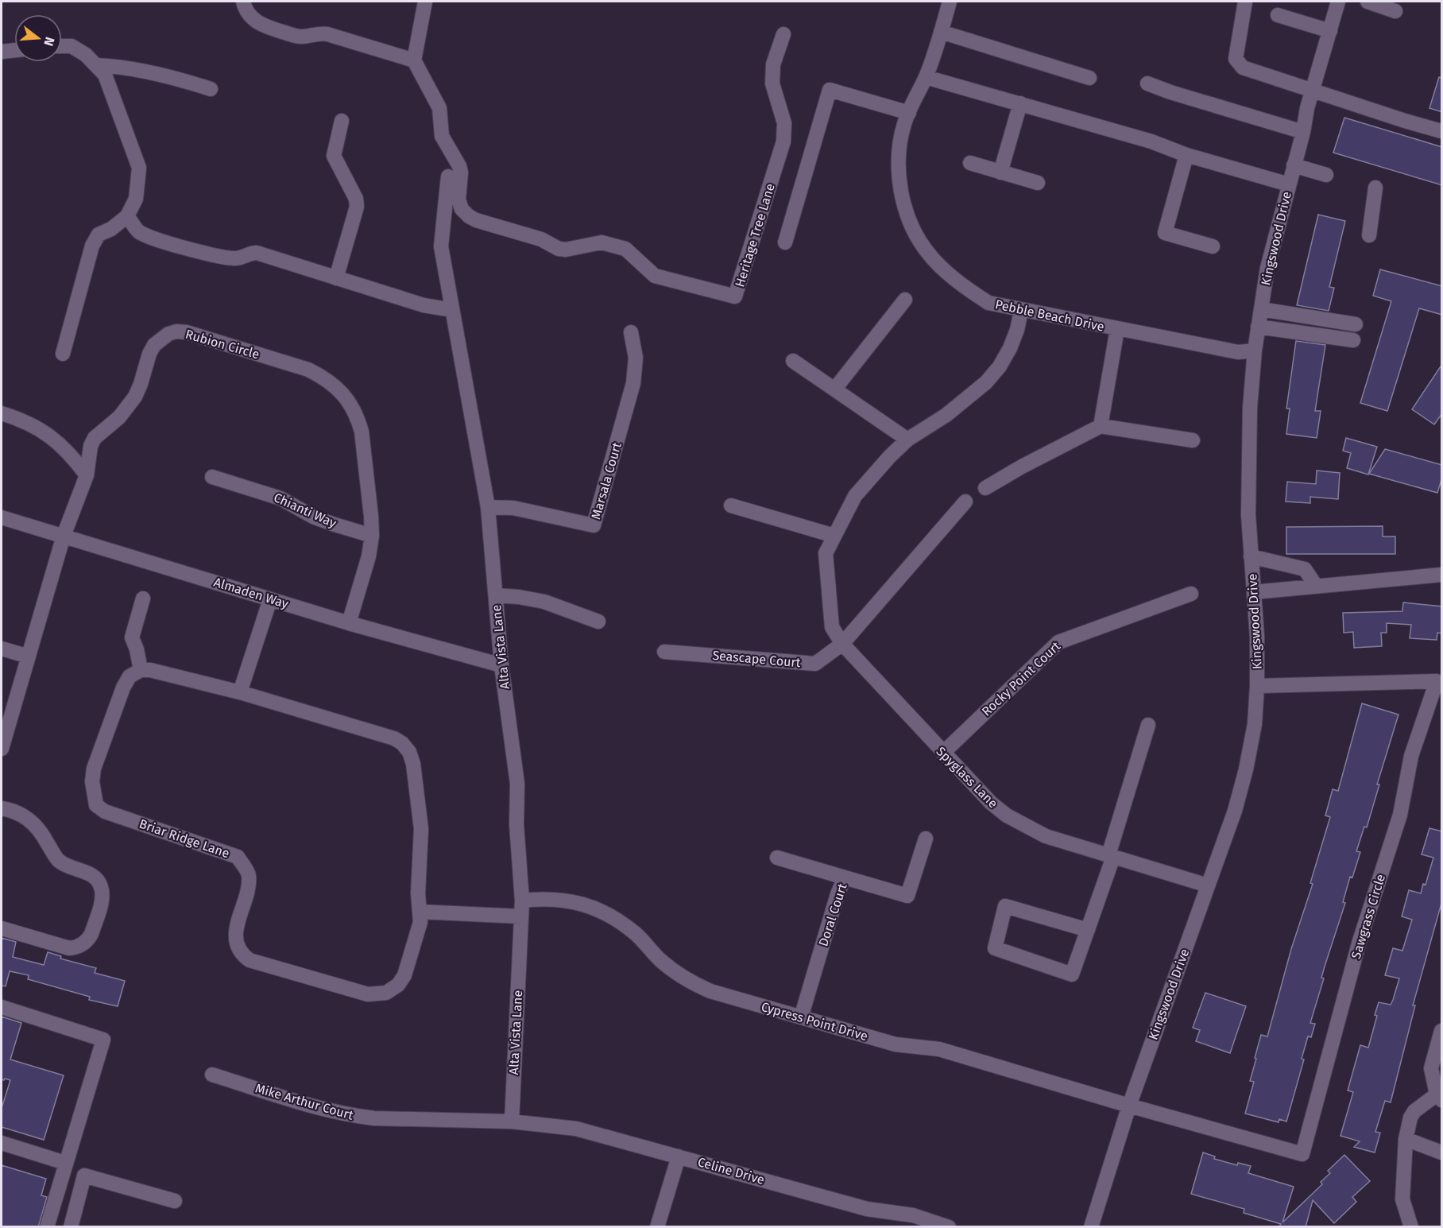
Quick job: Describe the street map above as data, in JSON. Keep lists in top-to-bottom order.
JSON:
{
  "streets": {
    "street": [
      "Heritage Tree Lane",
      "Kingswood Drive",
      "Pebble Beach Drive",
      "Rubion Circle",
      "Marsala Court",
      "Chianti Way",
      "Almaden Way",
      "Alta Vista Lane",
      "Seascape Court",
      "Rocky Point Court",
      "Spyglass Lane",
      "Briar Ridge Lane",
      "Doral Court",
      "Sawgrass Circle",
      "Cypress Point Drive",
      "Mike Arthur Court",
      "Celine Drive"
    ]
  },
  "crossings": [
    ["Kingswood Drive", "Pebble Beach Drive"],
    ["Kingswood Drive", "Spyglass Lane"],
    ["Kingswood Drive", "Sawgrass Circle"],
    ["Kingswood Drive", "Cypress Point Drive"],
    ["Pebble Beach Drive", "Spyglass Lane"],
    ["Rubion Circle", "Chianti Way"],
    ["Rubion Circle", "Almaden Way"],
    ["Marsala Court", "Alta Vista Lane"],
    ["Almaden Way", "Alta Vista Lane"],
    ["Alta Vista Lane", "Cypress Point Drive"],
    ["Alta Vista Lane", "Mike Arthur Court"],
    ["Alta Vista Lane", "Celine Drive"],
    ["Seascape Court", "Spyglass Lane"],
    ["Rocky Point Court", "Spyglass Lane"],
    ["Doral Court", "Cypress Point Drive"],
    ["Sawgrass Circle", "Cypress Point Drive"],
    ["Mike Arthur Court", "Celine Drive"]
  ],
  "north": "right"
}
